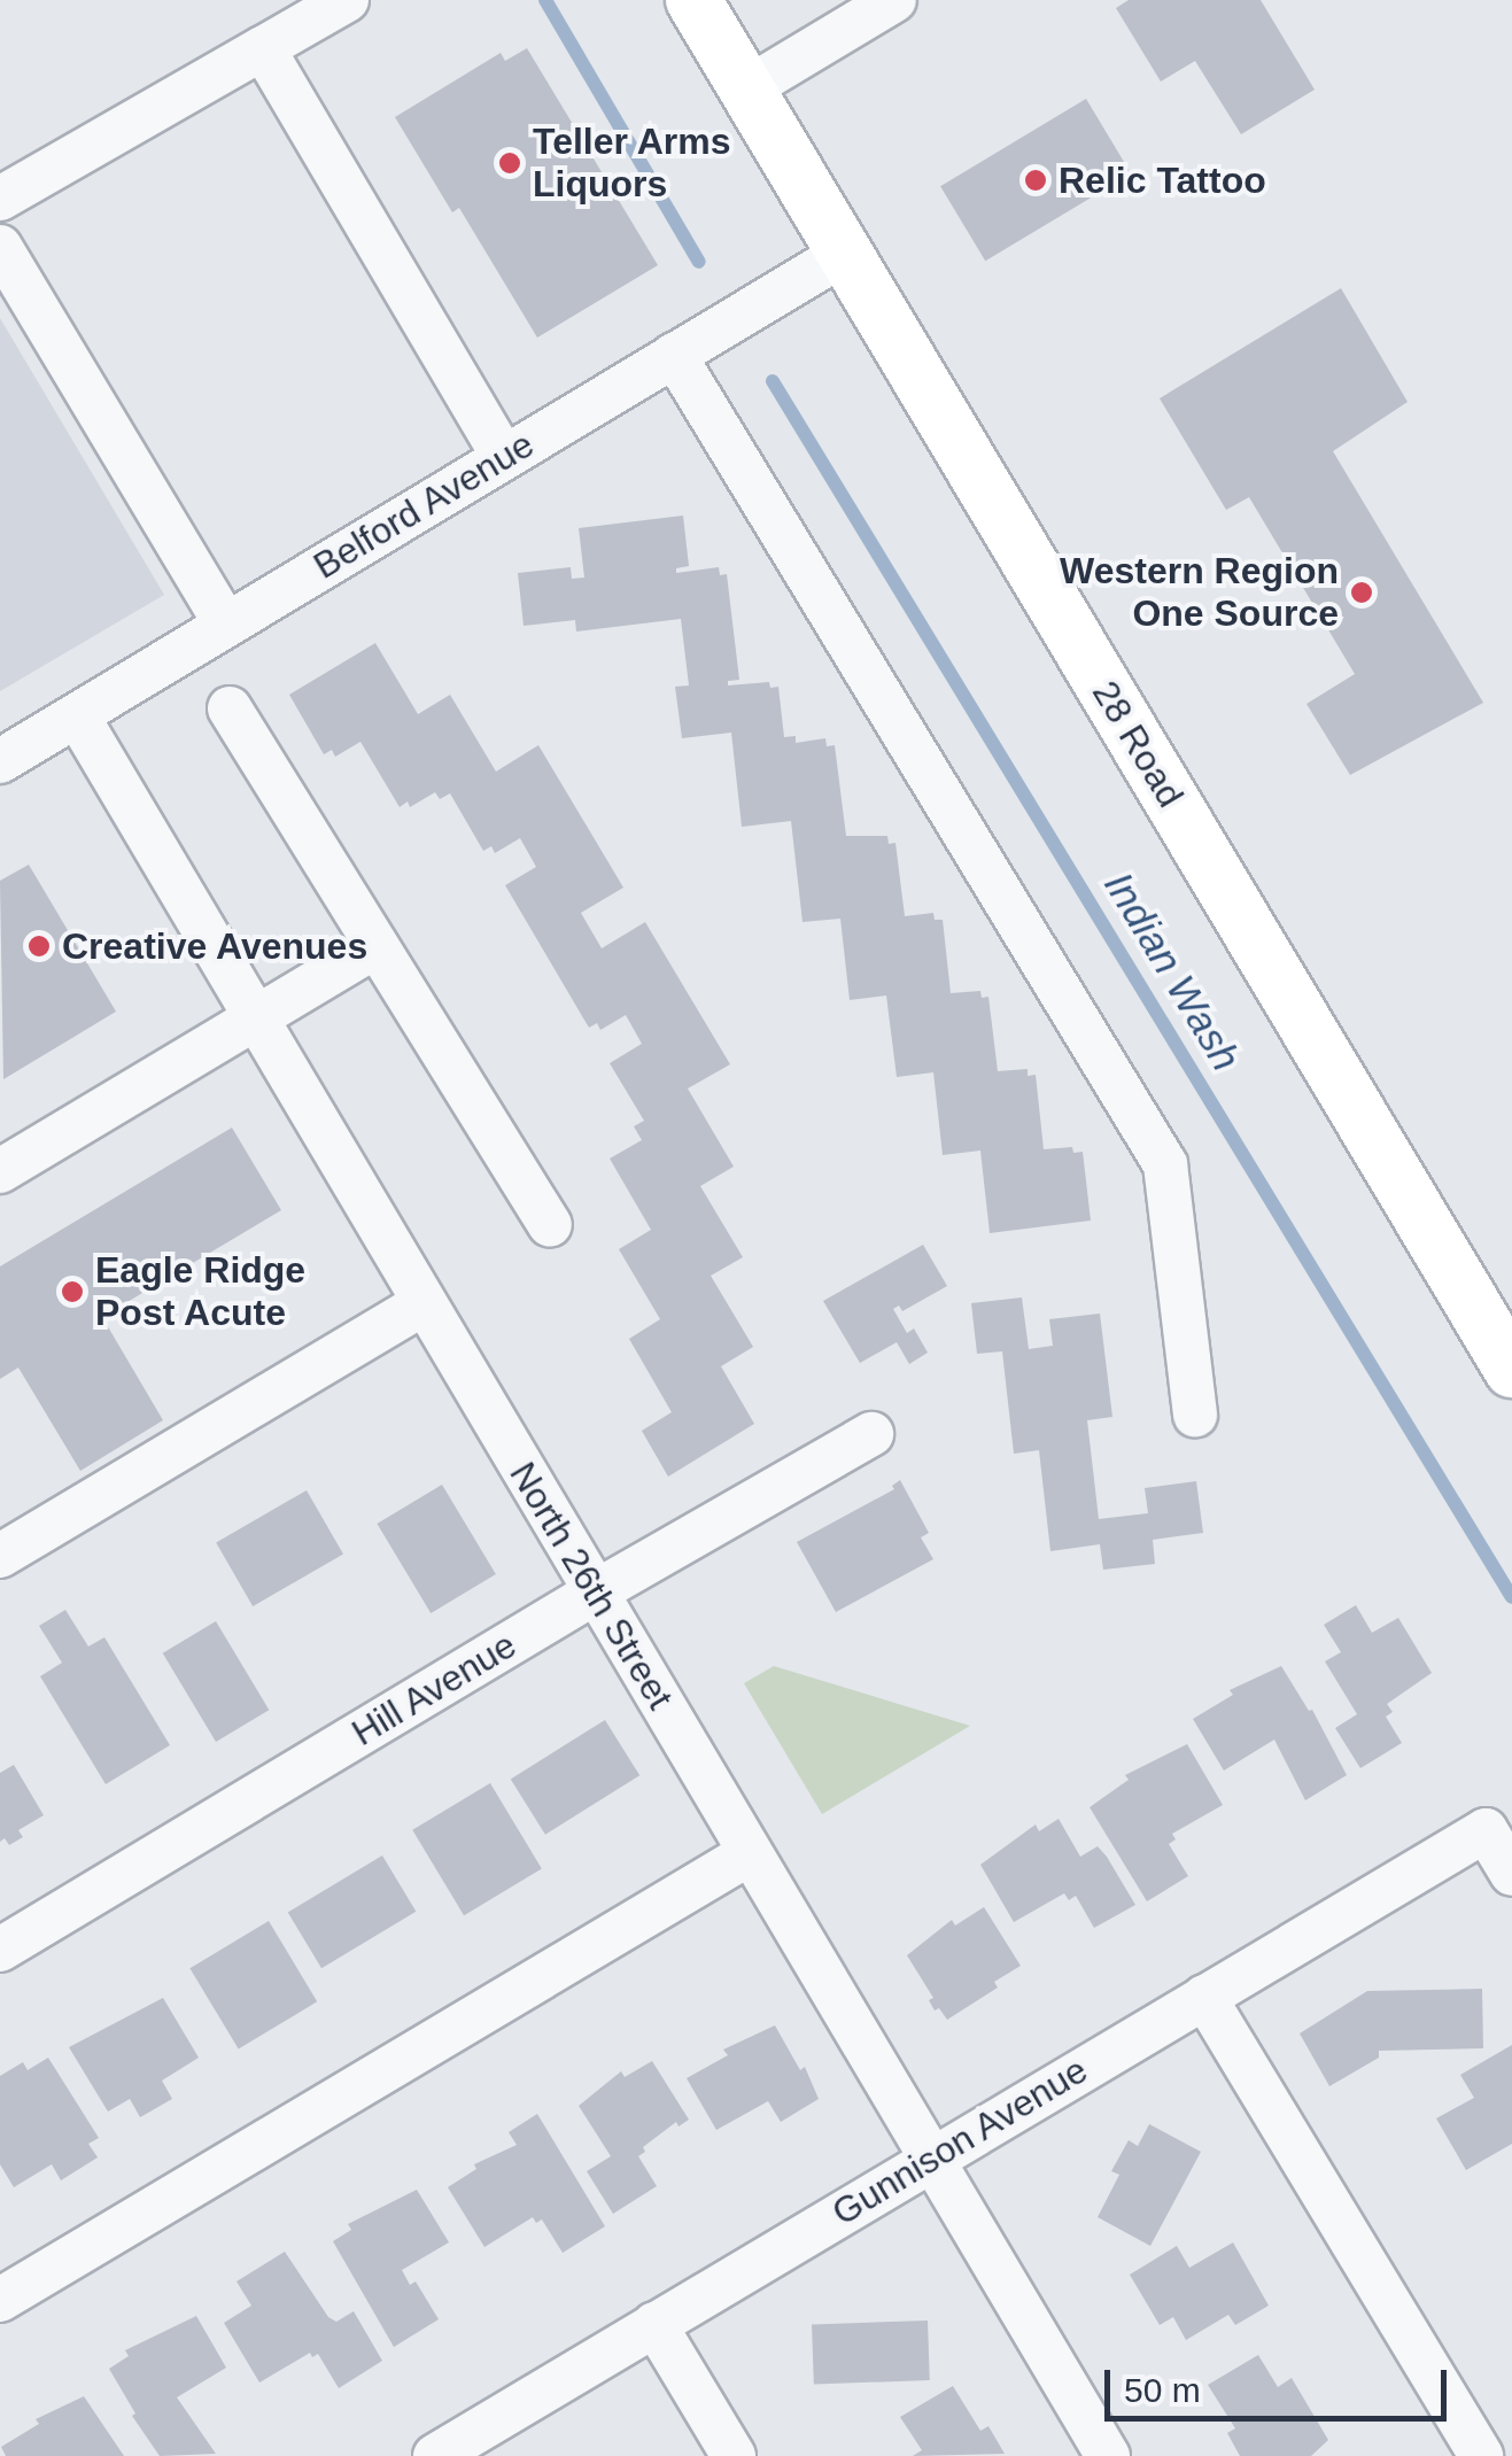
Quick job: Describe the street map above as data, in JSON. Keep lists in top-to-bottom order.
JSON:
{
  "streets": {
    "main road": ["28 Road"],
    "street": [
      "Belford Avenue",
      "North 26th Street",
      "Hill Avenue",
      "Gunnison Avenue"
    ]
  },
  "crossings": [
    ["Belford Avenue", "28 Road"],
    ["Belford Avenue", "North 26th Street"],
    ["North 26th Street", "Hill Avenue"],
    ["North 26th Street", "Gunnison Avenue"]
  ],
  "water": ["Indian Wash"],
  "places": [
    "Teller Arms Liquors",
    "Relic Tattoo",
    "Western Region One Source",
    "Creative Avenues",
    "Eagle Ridge Post Acute"
  ],
  "scale_bar": "50 m"
}
